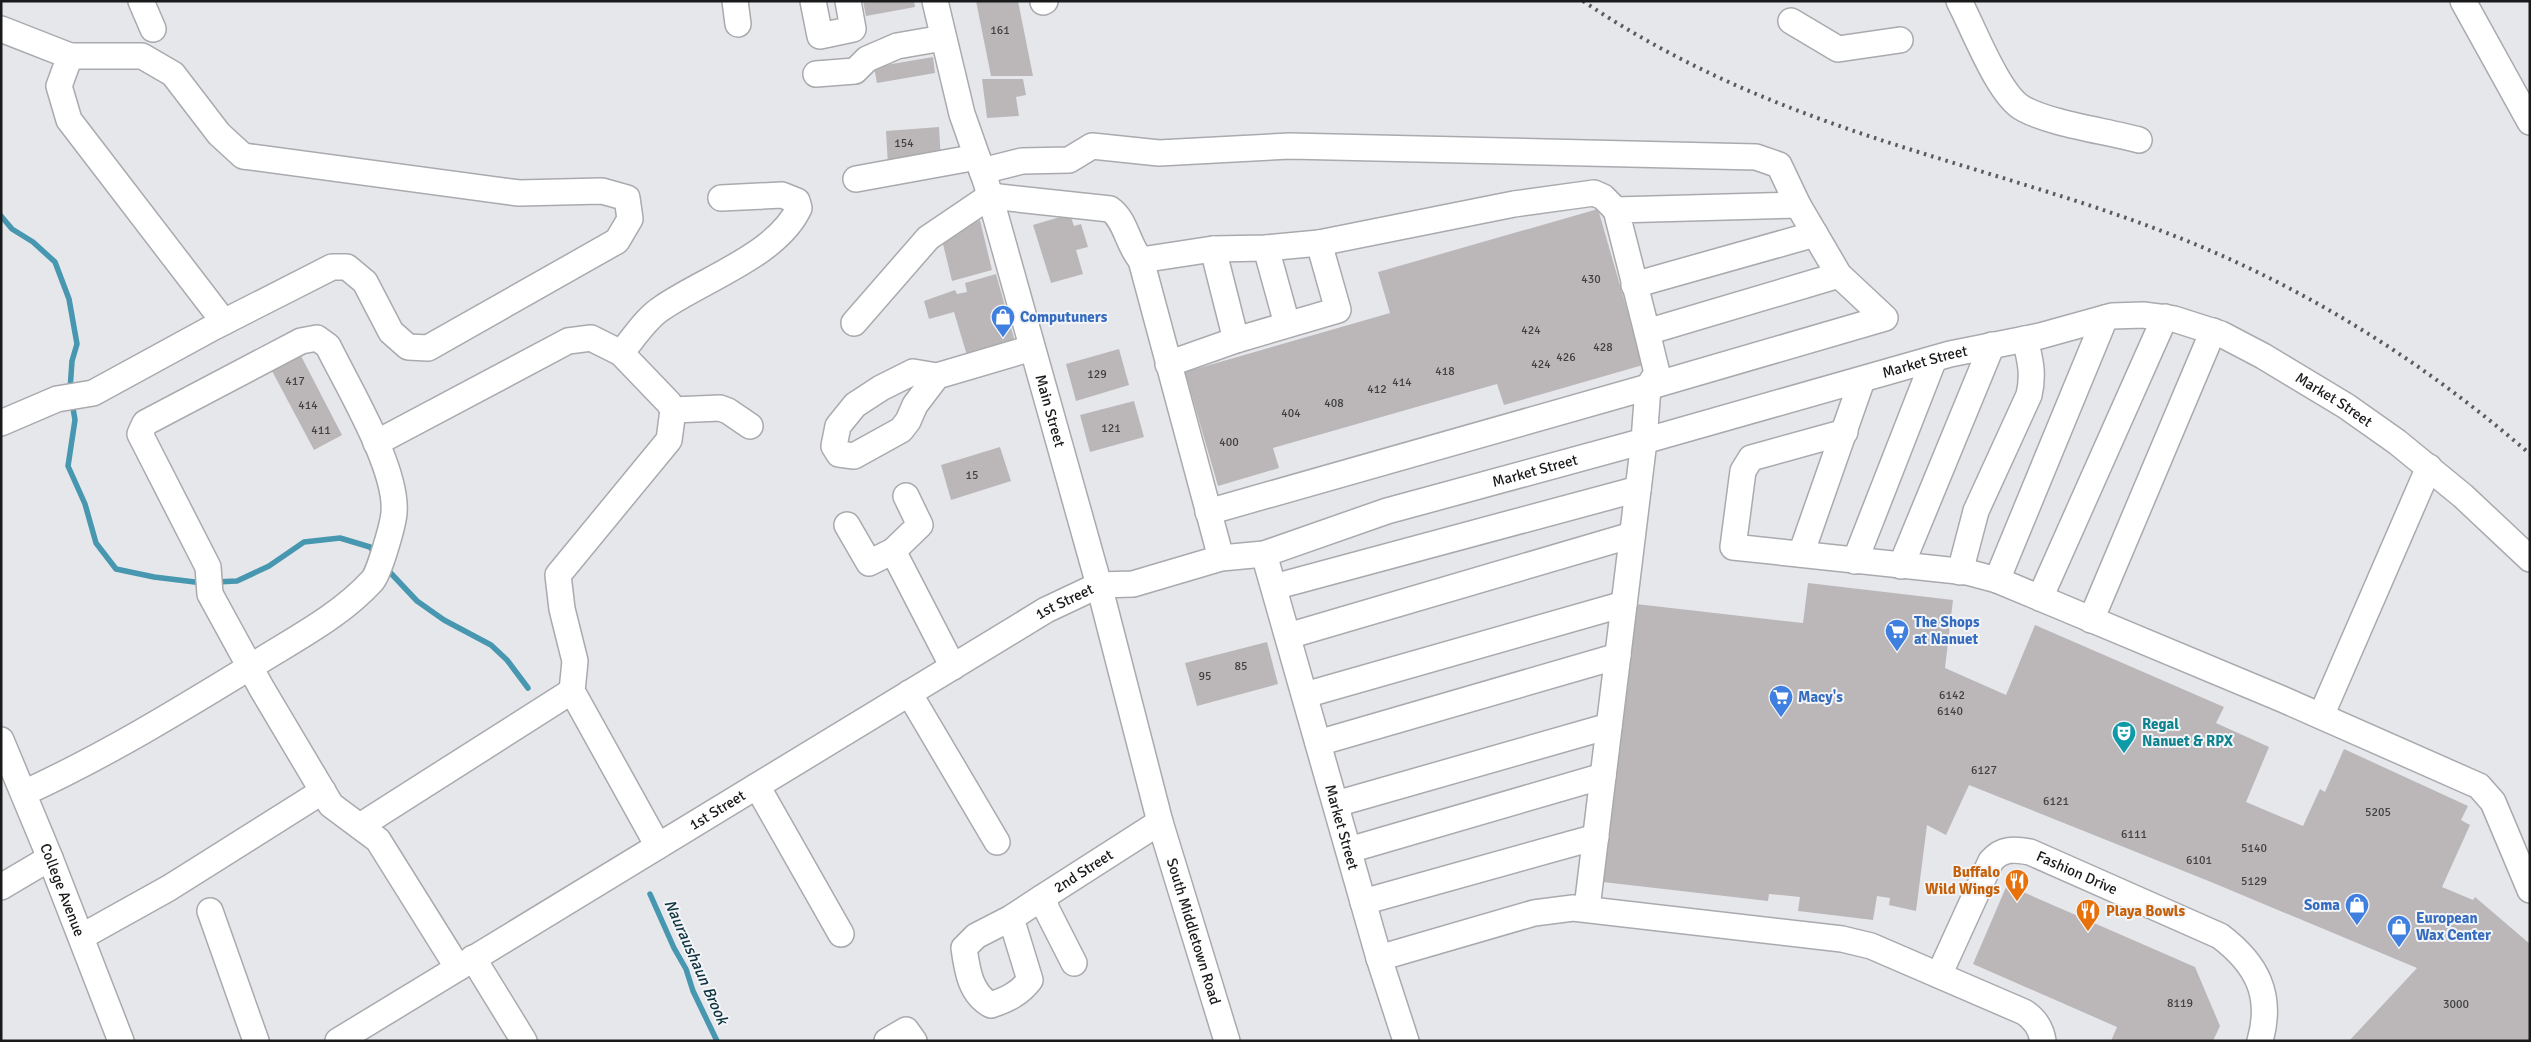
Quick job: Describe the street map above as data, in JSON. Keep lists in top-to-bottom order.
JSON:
{
  "streets": {
    "street": [
      "Market Street",
      "Main Street",
      "1st Street",
      "2nd Street",
      "Fashion Drive",
      "College Avenue",
      "South Middletown Road"
    ]
  },
  "crossings": [
    ["Market Street", "Main Street"],
    ["Market Street", "1st Street"],
    ["Main Street", "1st Street"],
    ["Main Street", "2nd Street"],
    ["Main Street", "South Middletown Road"],
    ["2nd Street", "South Middletown Road"]
  ],
  "water": ["Nauraushaun Brook"],
  "places": {
    "shop": ["Computuners", "Soma", "European Wax Center"],
    "supermarket": ["The Shops at Nanuet", "Macy's"],
    "theatre": ["Regal Nanuet & RPX"],
    "restaurant": ["Buffalo Wild Wings", "Playa Bowls"]
  },
  "house_numbers": [
    "161",
    "154",
    "430",
    "424",
    "428",
    "426",
    "424",
    "418",
    "129",
    "417",
    "414",
    "412",
    "408",
    "414",
    "404",
    "121",
    "411",
    "400",
    "15",
    "85",
    "95",
    "6142",
    "6140",
    "6127",
    "6121",
    "5205",
    "6111",
    "5140",
    "6101",
    "5129",
    "8119",
    "3000"
  ]
}
